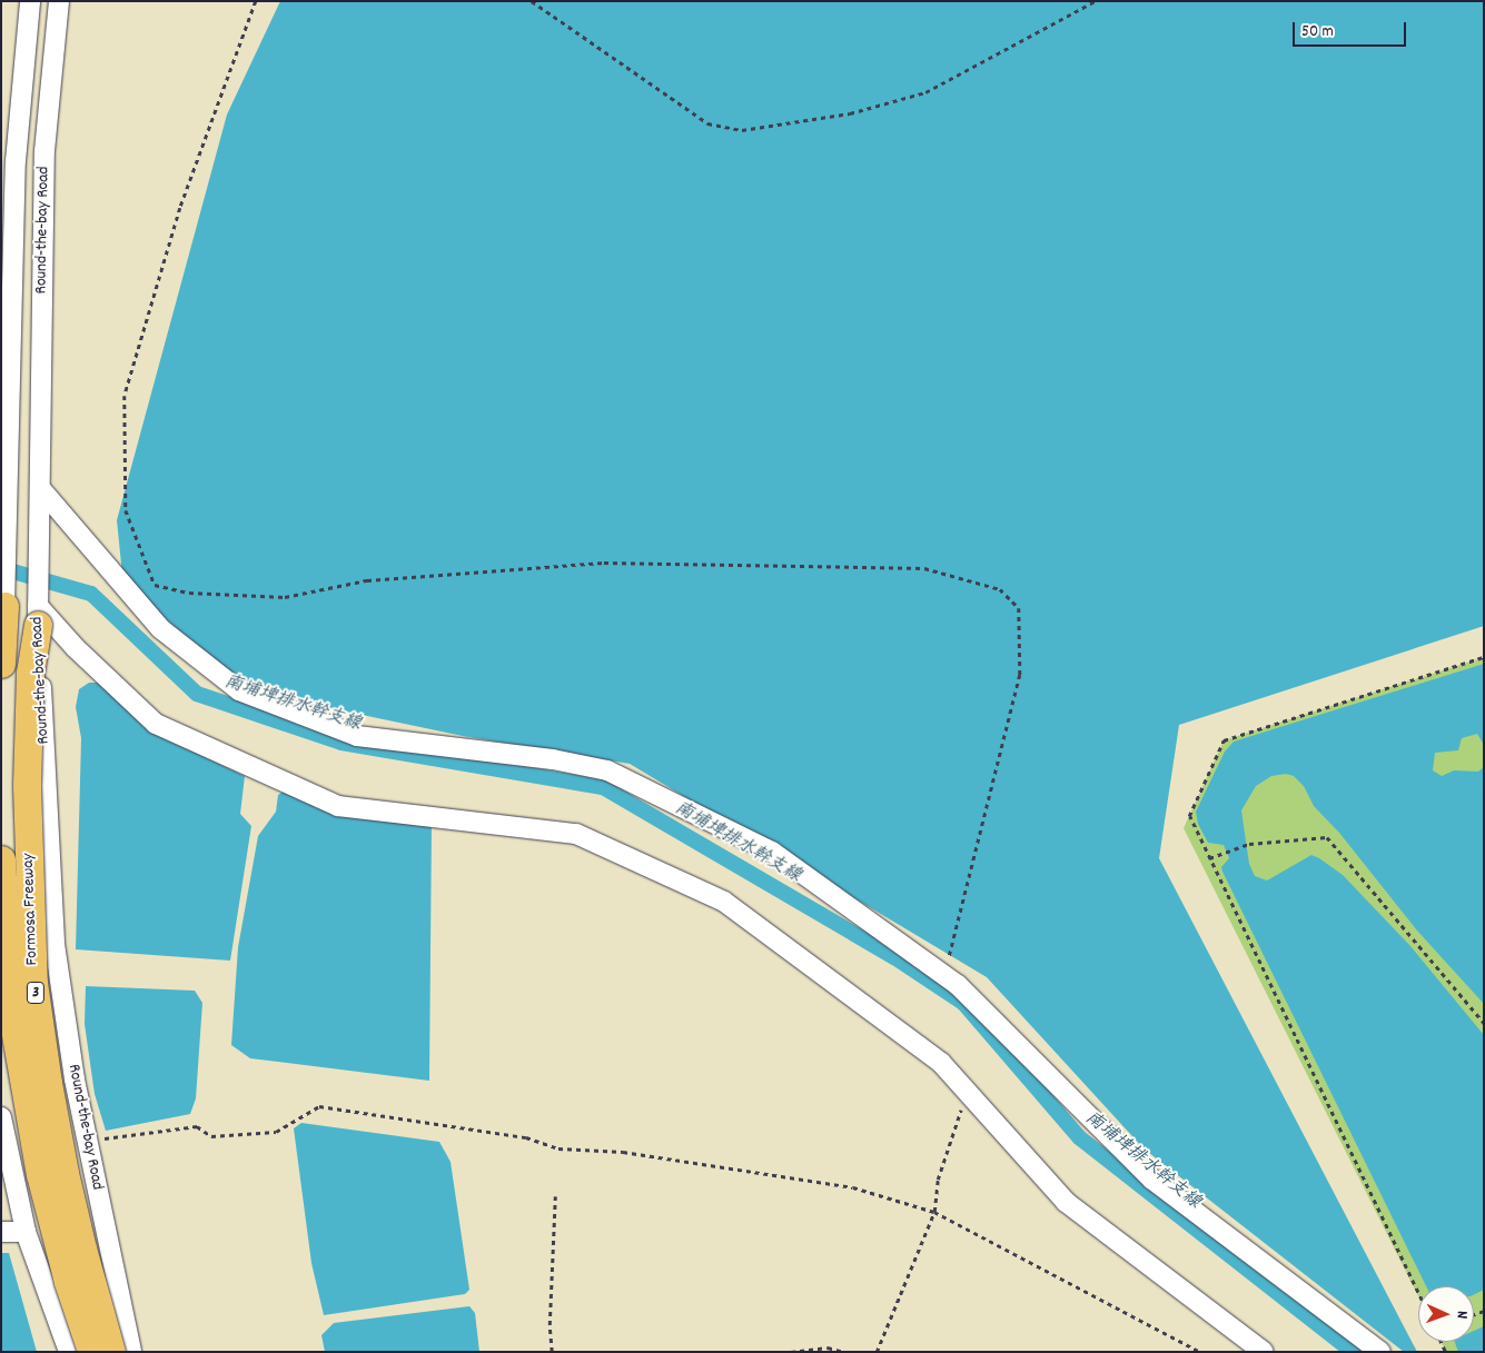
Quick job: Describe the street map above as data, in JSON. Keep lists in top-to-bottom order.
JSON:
{
  "streets": {
    "highway": ["Formosa Freeway", "3"],
    "street": ["Round-the-bay Road"]
  },
  "crossings": [
    ["Round-the-bay Road", "Formosa Freeway"]
  ],
  "water": ["南埔埤排水幹支線"],
  "scale_bar": "50 m",
  "north": "right"
}
